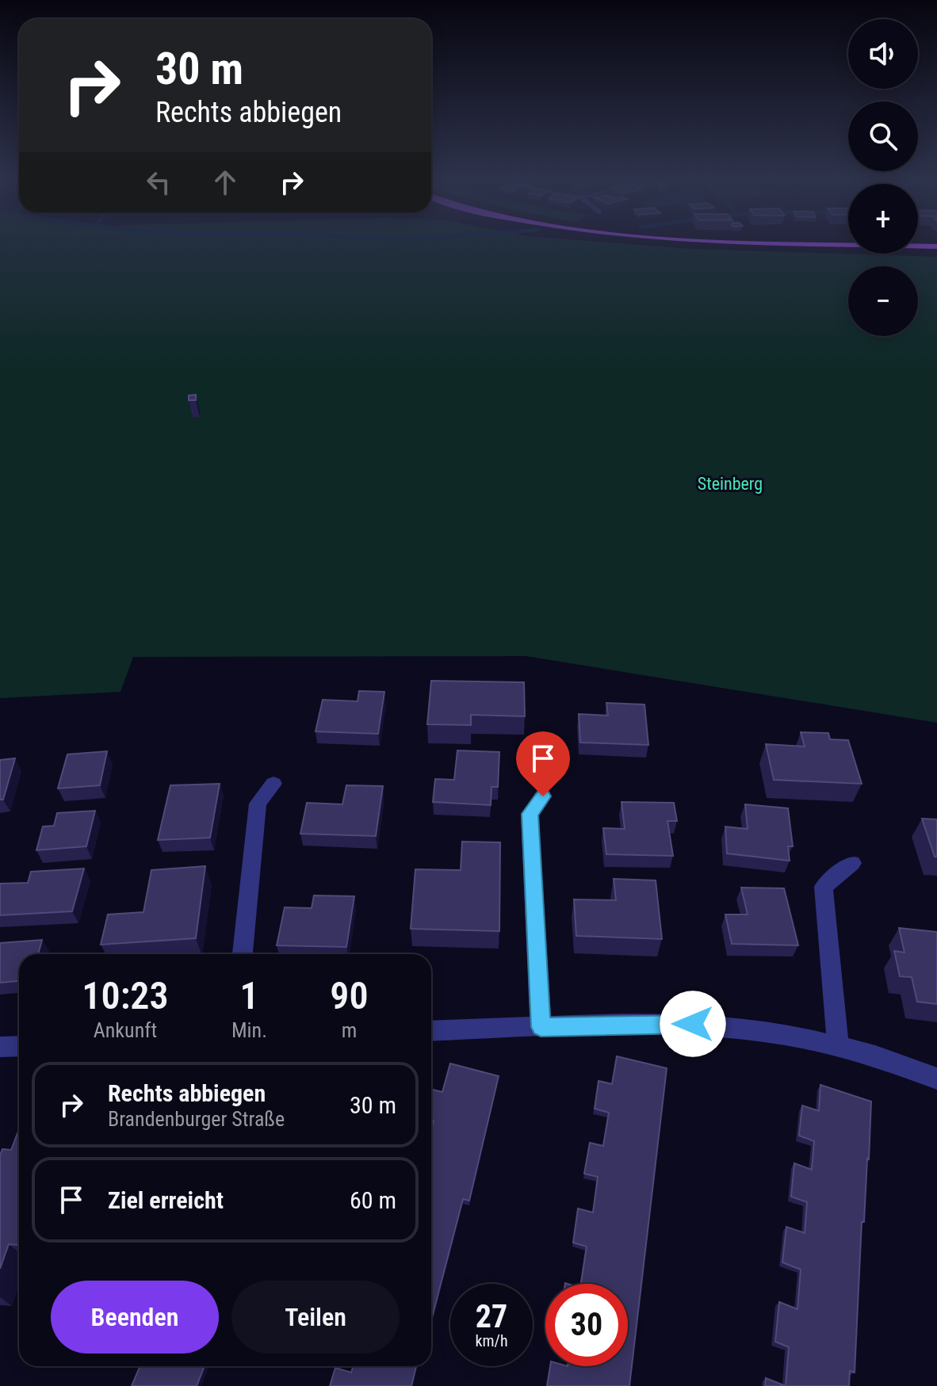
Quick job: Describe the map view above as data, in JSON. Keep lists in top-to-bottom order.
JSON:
{
  "parks": ["Steinberg"],
  "page": {
    "map_buttons": ["+", "−"],
    "turn": ["30 m", "Rechts abbiegen"],
    "eta": [
      "10:23",
      "Ankunft",
      "1",
      "Min.",
      "90",
      "m"
    ],
    "list": [
      {
        "name": "Rechts abbiegen",
        "note": "Brandenburger Straße",
        "value": "30 m"
      },
      {
        "name": "Ziel erreicht",
        "value": "60 m"
      }
    ],
    "buttons": ["Beenden", "Teilen"],
    "speed": "27 km/h",
    "limit": "30"
  }
}
